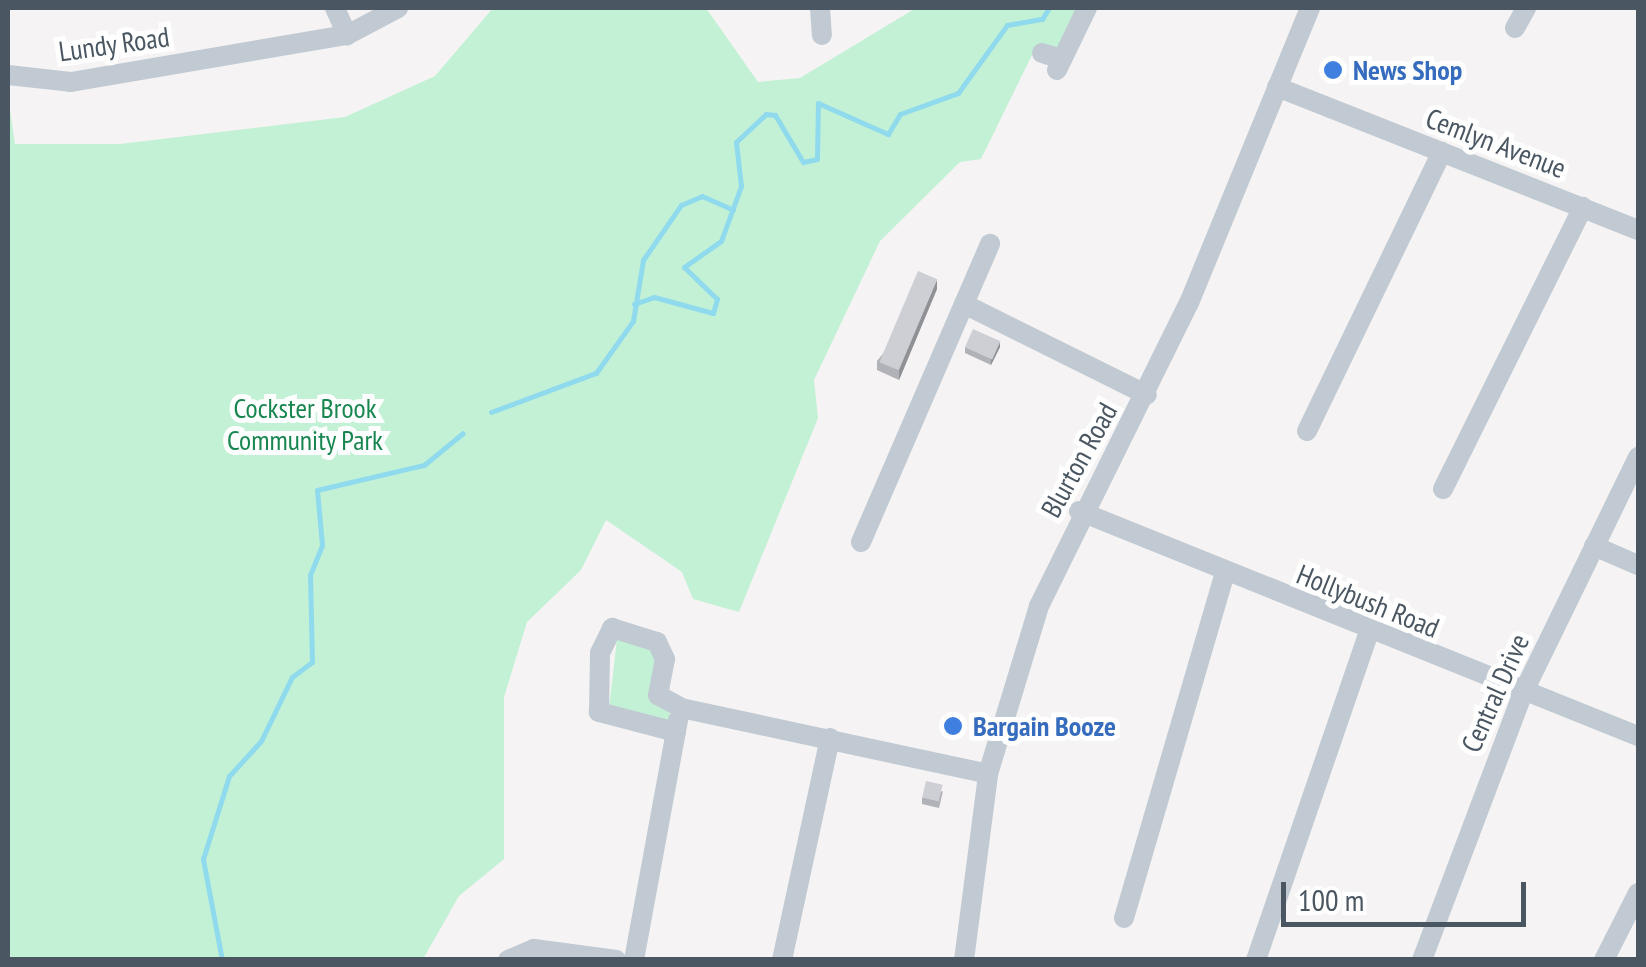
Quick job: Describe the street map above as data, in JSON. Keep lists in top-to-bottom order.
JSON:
{
  "streets": {
    "street": [
      "Lundy Road",
      "Cemlyn Avenue",
      "Blurton Road",
      "Hollybush Road",
      "Central Drive"
    ]
  },
  "crossings": [
    ["Cemlyn Avenue", "Blurton Road"],
    ["Blurton Road", "Hollybush Road"],
    ["Hollybush Road", "Central Drive"]
  ],
  "parks": ["Cockster Brook Community Park"],
  "places": ["News Shop", "Bargain Booze"],
  "scale_bar": "100 m"
}
